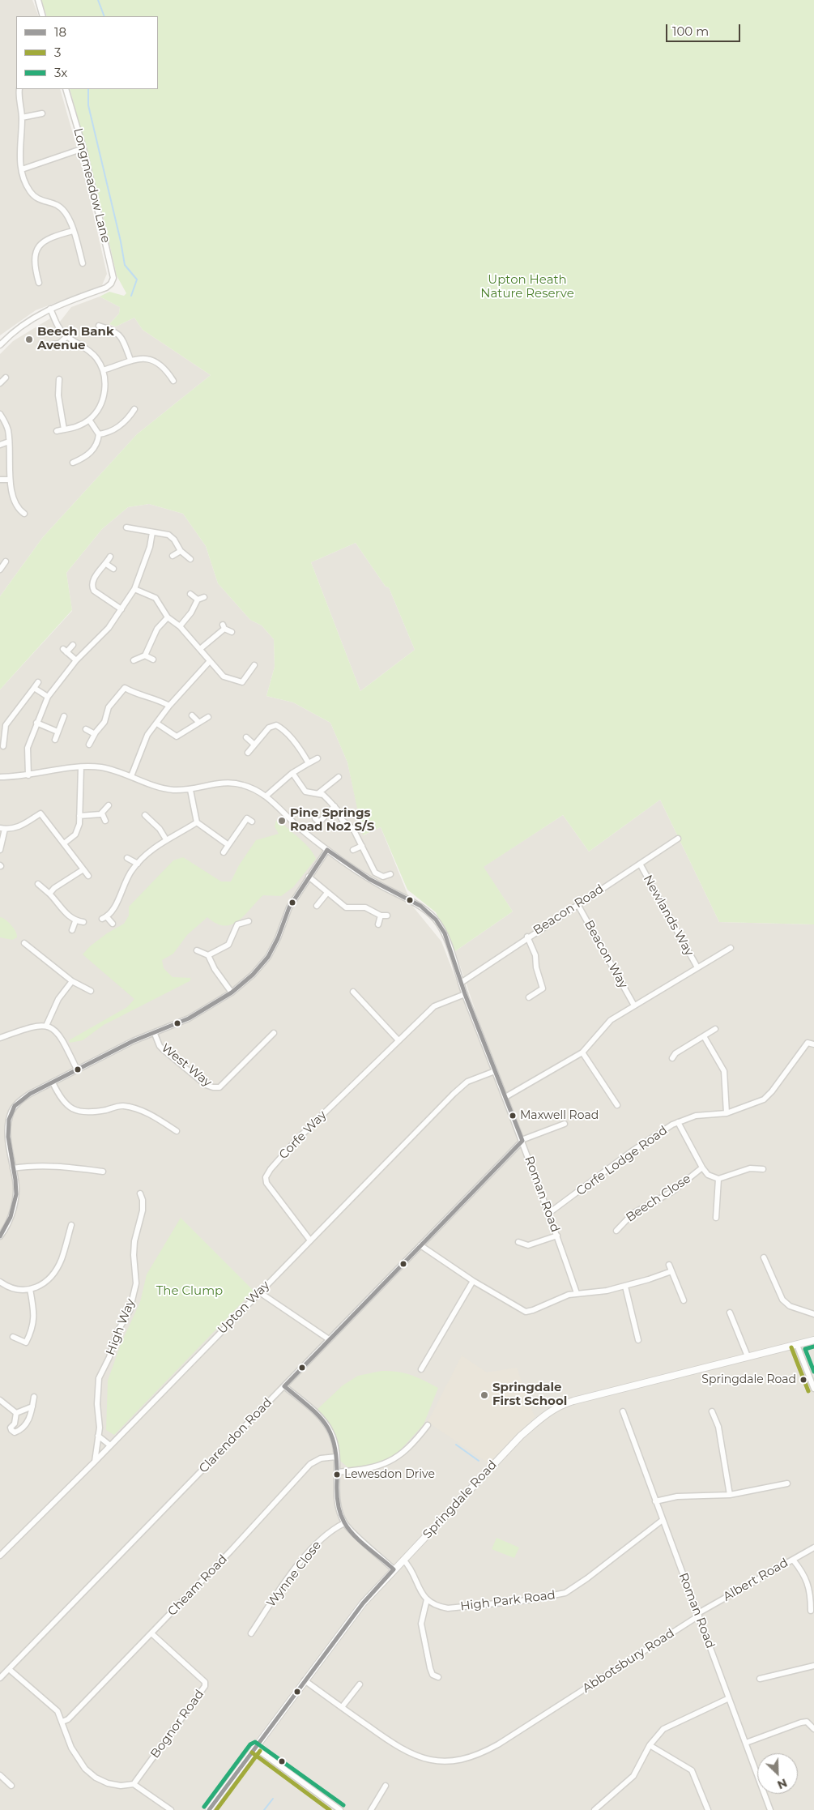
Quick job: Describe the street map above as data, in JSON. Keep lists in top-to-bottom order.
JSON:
{
  "streets": {
    "street": [
      "Longmeadow Lane",
      "Beacon Road",
      "Newlands Way",
      "Beacon Way",
      "West Way",
      "Corfe Way",
      "Corfe Lodge Road",
      "Roman Road",
      "Beech Close",
      "Upton Way",
      "High Way",
      "Clarendon Road",
      "Springdale Road",
      "Wynne Close",
      "Albert Road",
      "Cheam Road",
      "High Park Road",
      "Abbotsbury Road",
      "Bognor Road"
    ]
  },
  "crossings": [
    ["Beacon Road", "Newlands Way"],
    ["Beacon Road", "Beacon Way"],
    ["Beacon Road", "Roman Road"],
    ["West Way", "Roman Road"],
    ["Corfe Way", "Roman Road"],
    ["Corfe Way", "Upton Way"],
    ["Corfe Lodge Road", "Roman Road"],
    ["Corfe Lodge Road", "Beech Close"],
    ["Roman Road", "Upton Way"],
    ["Roman Road", "Clarendon Road"],
    ["Roman Road", "Albert Road"],
    ["Roman Road", "High Park Road"],
    ["Roman Road", "Abbotsbury Road"],
    ["Upton Way", "High Way"],
    ["Springdale Road", "Abbotsbury Road"],
    ["Albert Road", "Abbotsbury Road"],
    ["Cheam Road", "Bognor Road"]
  ],
  "parks": ["Upton Heath Nature Reserve", "The Clump"],
  "places": [
    "Beech Bank Avenue",
    "Pine Springs Road No2 S/S",
    "Maxwell Road",
    "Springdale Road",
    "Springdale First School",
    "Lewesdon Drive"
  ],
  "lines": ["transit line 18", "transit line 3x", "transit line 3"],
  "legend": ["18", "3", "3x"],
  "scale_bar": "100 m",
  "north": "bottom right"
}
